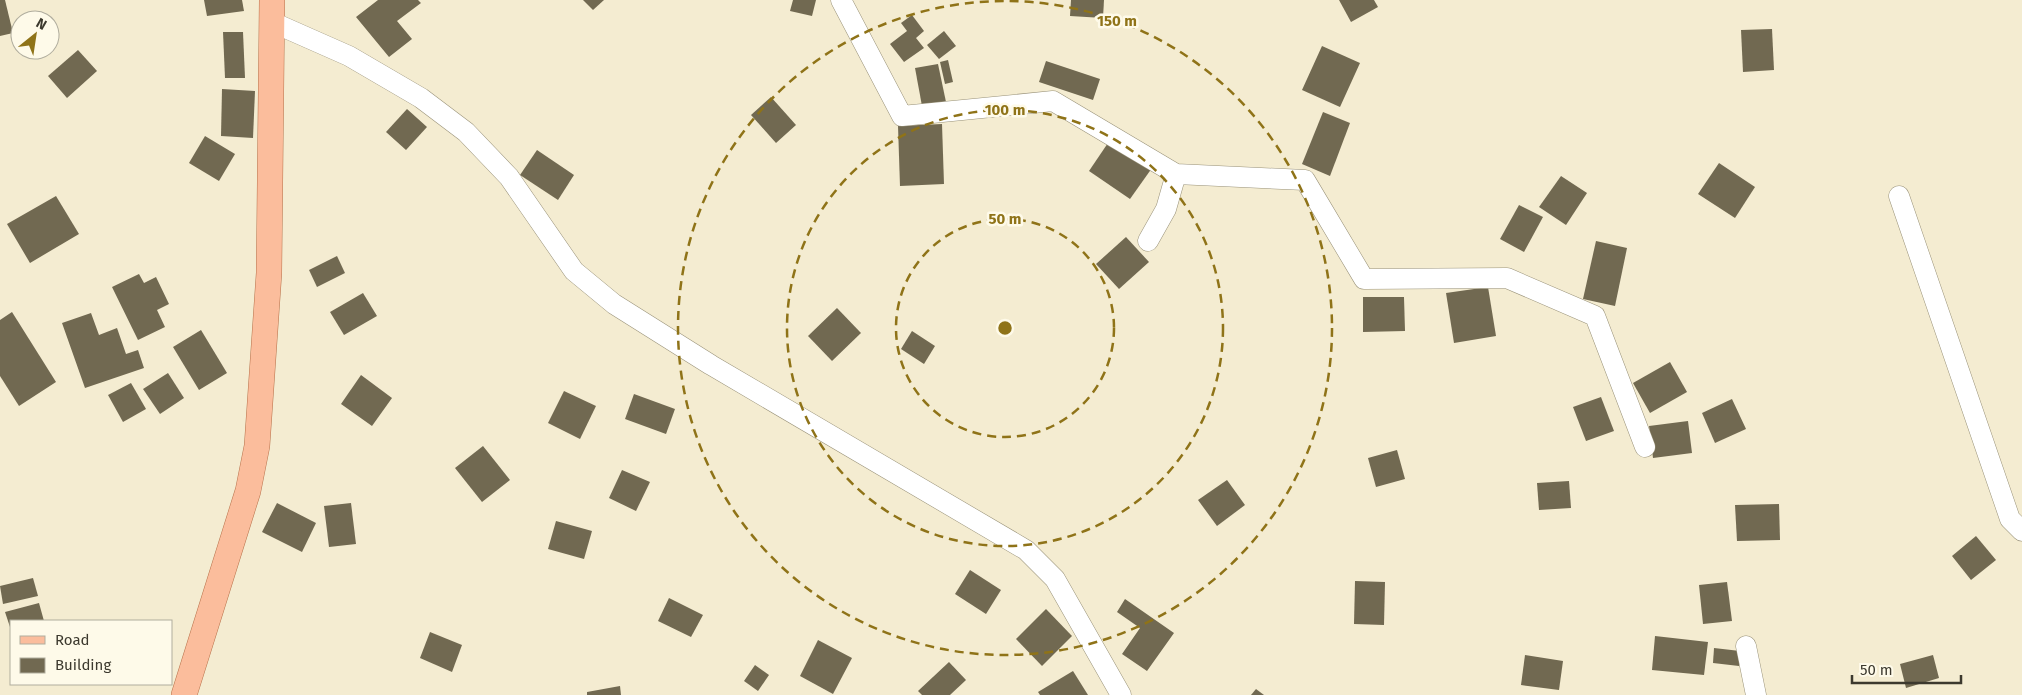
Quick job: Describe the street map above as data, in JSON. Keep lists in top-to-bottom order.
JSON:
{
  "legend": ["Road", "Building"],
  "scale_bar": "50 m",
  "north": "top right",
  "rings": ["150 m", "100 m", "50 m"]
}
